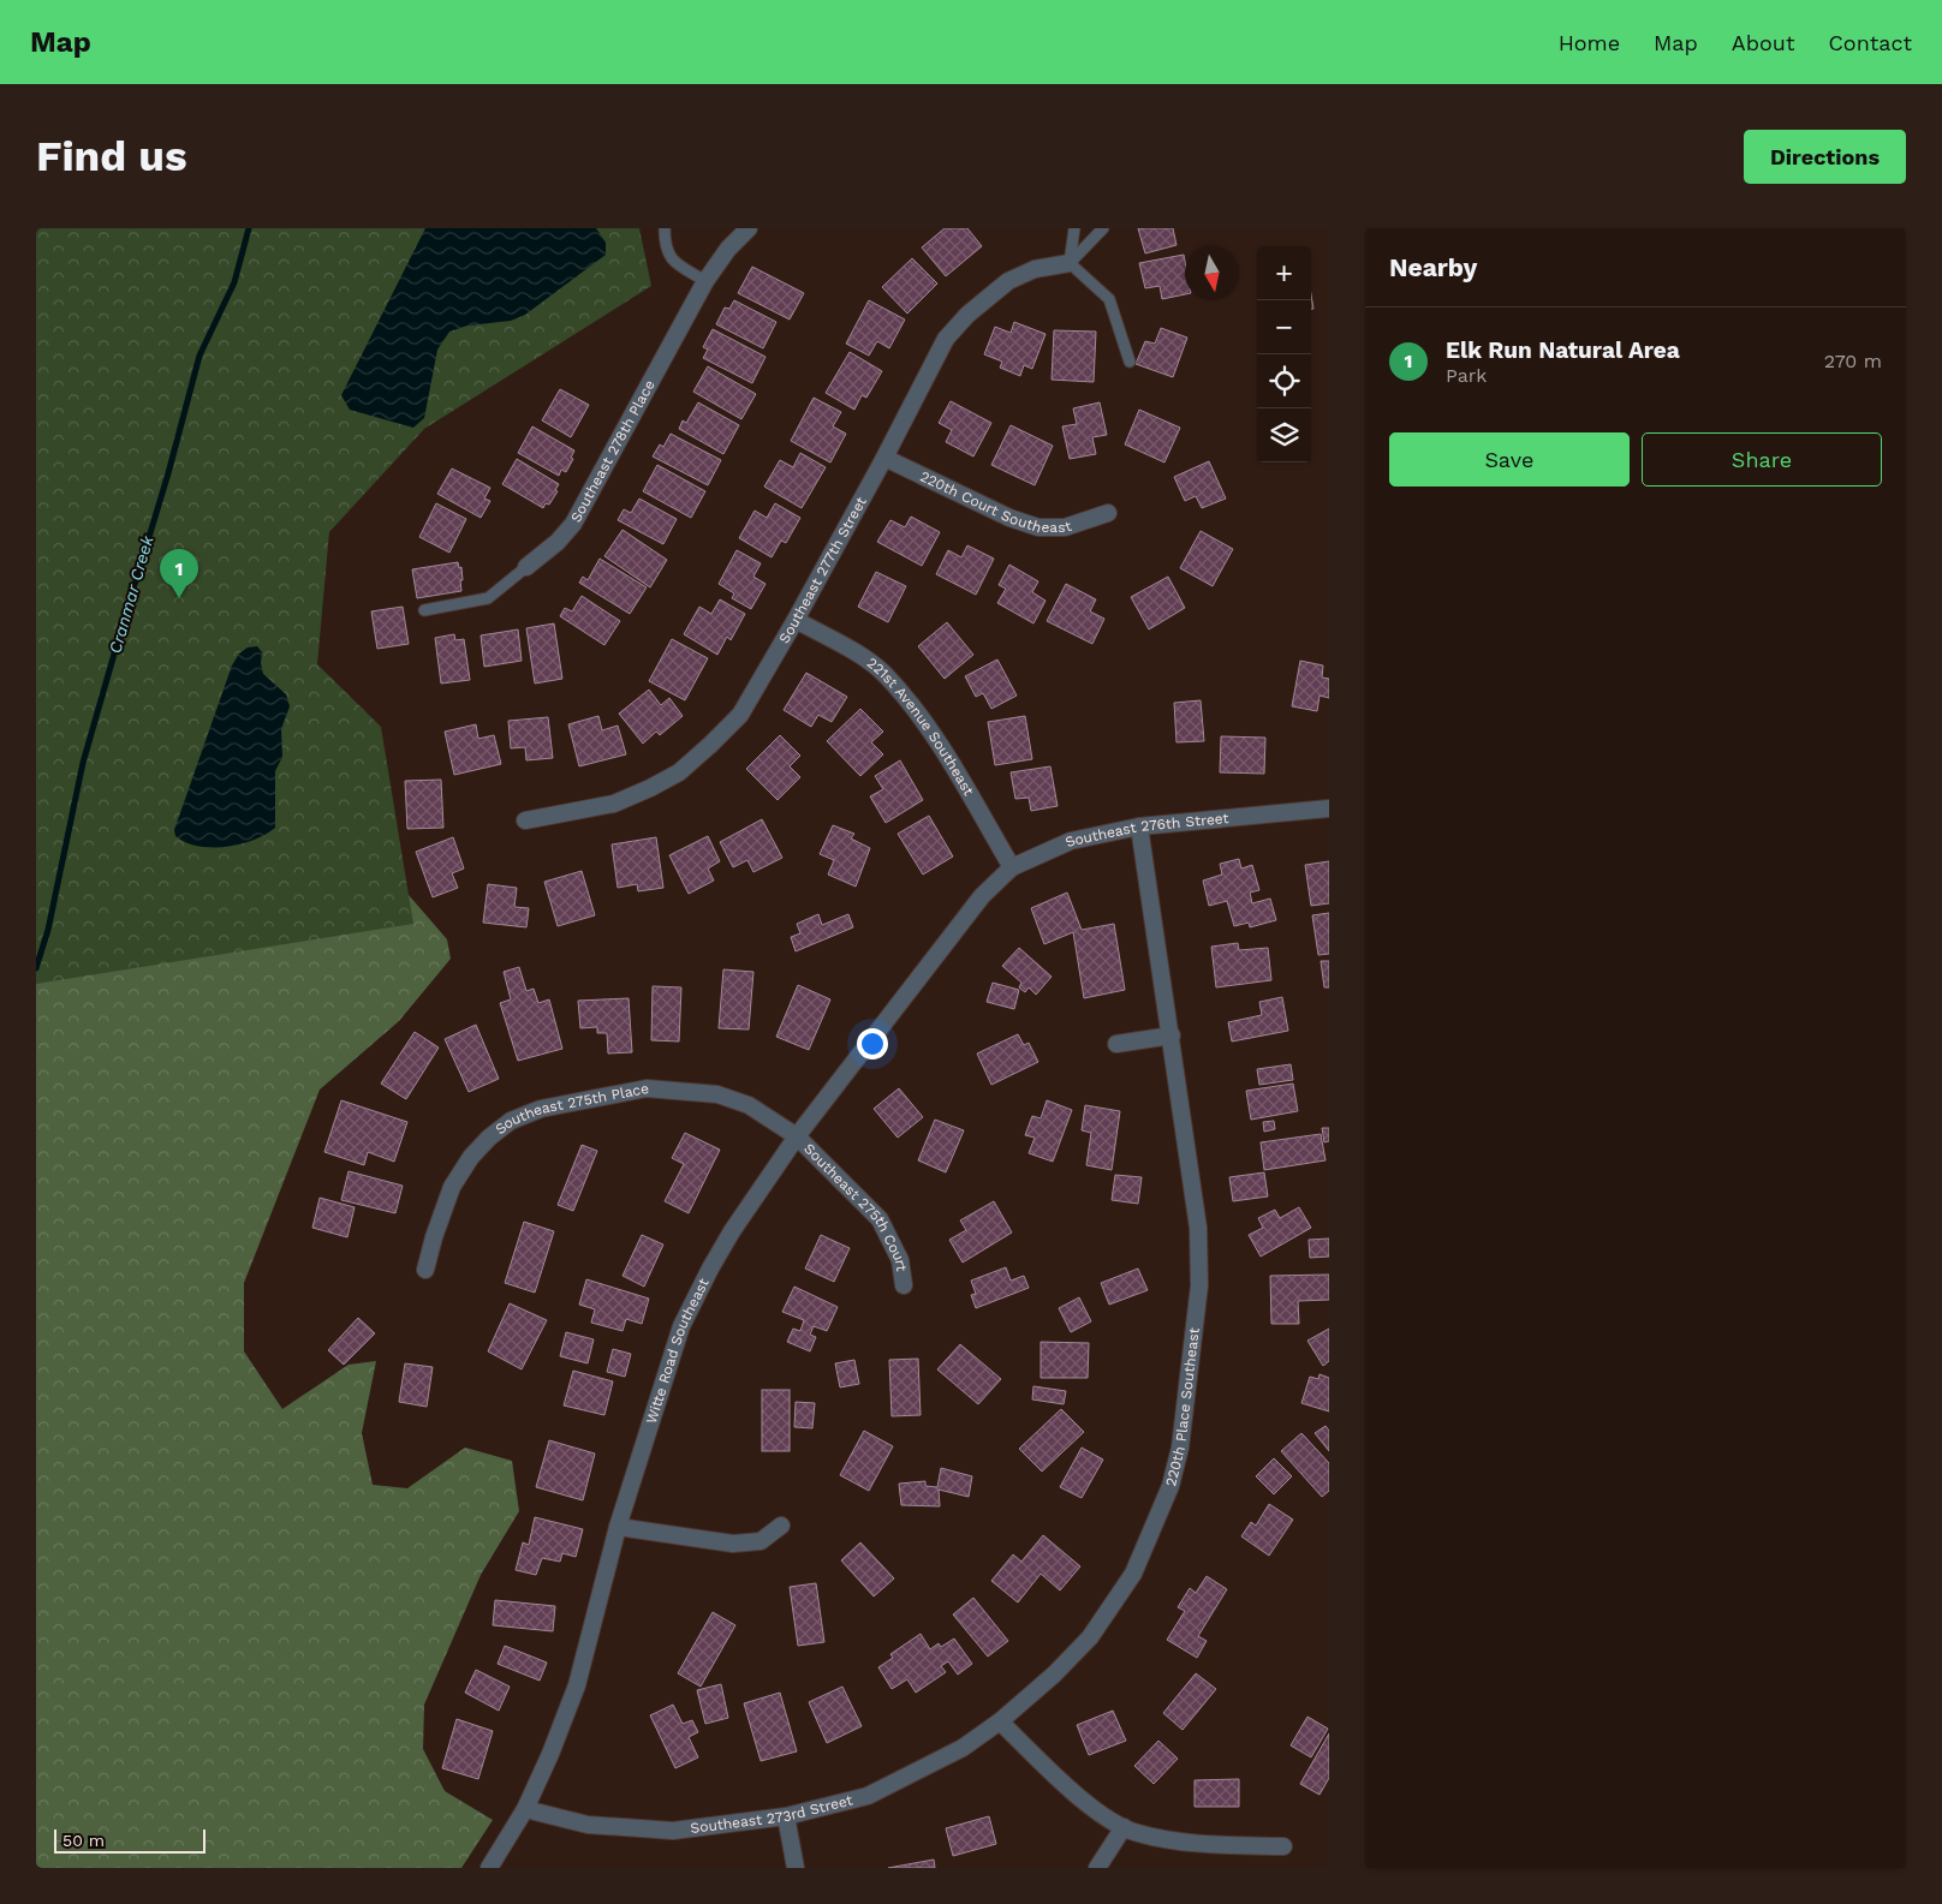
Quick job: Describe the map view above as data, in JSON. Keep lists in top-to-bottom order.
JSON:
{
  "streets": {
    "street": [
      "Southeast 278th Place",
      "220th Court Southeast",
      "Southeast 277th Street",
      "221st Avenue Southeast",
      "Southeast 276th Street",
      "Southeast 275th Place",
      "Southeast 275th Court",
      "Witte Road Southeast",
      "220th Place Southeast",
      "Southeast 273rd Street"
    ]
  },
  "crossings": [
    ["220th Court Southeast", "Southeast 277th Street"],
    ["Southeast 277th Street", "221st Avenue Southeast"],
    ["221st Avenue Southeast", "Southeast 276th Street"],
    ["Southeast 276th Street", "Witte Road Southeast"],
    ["Southeast 276th Street", "220th Place Southeast"],
    ["Southeast 275th Place", "Southeast 275th Court"],
    ["Southeast 275th Place", "Witte Road Southeast"],
    ["Southeast 275th Court", "Witte Road Southeast"],
    ["Witte Road Southeast", "Southeast 273rd Street"],
    ["220th Place Southeast", "Southeast 273rd Street"]
  ],
  "water": ["Cranmar Creek"],
  "scale_bar": "50 m",
  "north": "bottom",
  "page": {
    "header": "Map",
    "nav": [
      "Home",
      "Map",
      "About",
      "Contact"
    ],
    "buttons": [
      "Directions",
      ["Save", "Share"]
    ],
    "title": "Find us",
    "heading": "Nearby",
    "map_buttons": ["+", "−"],
    "list": [
      {
        "mark": "1",
        "name": "Elk Run Natural Area",
        "note": "Park",
        "value": "270 m"
      }
    ],
    "pins": "1",
    "scale": "50 m"
  }
}
